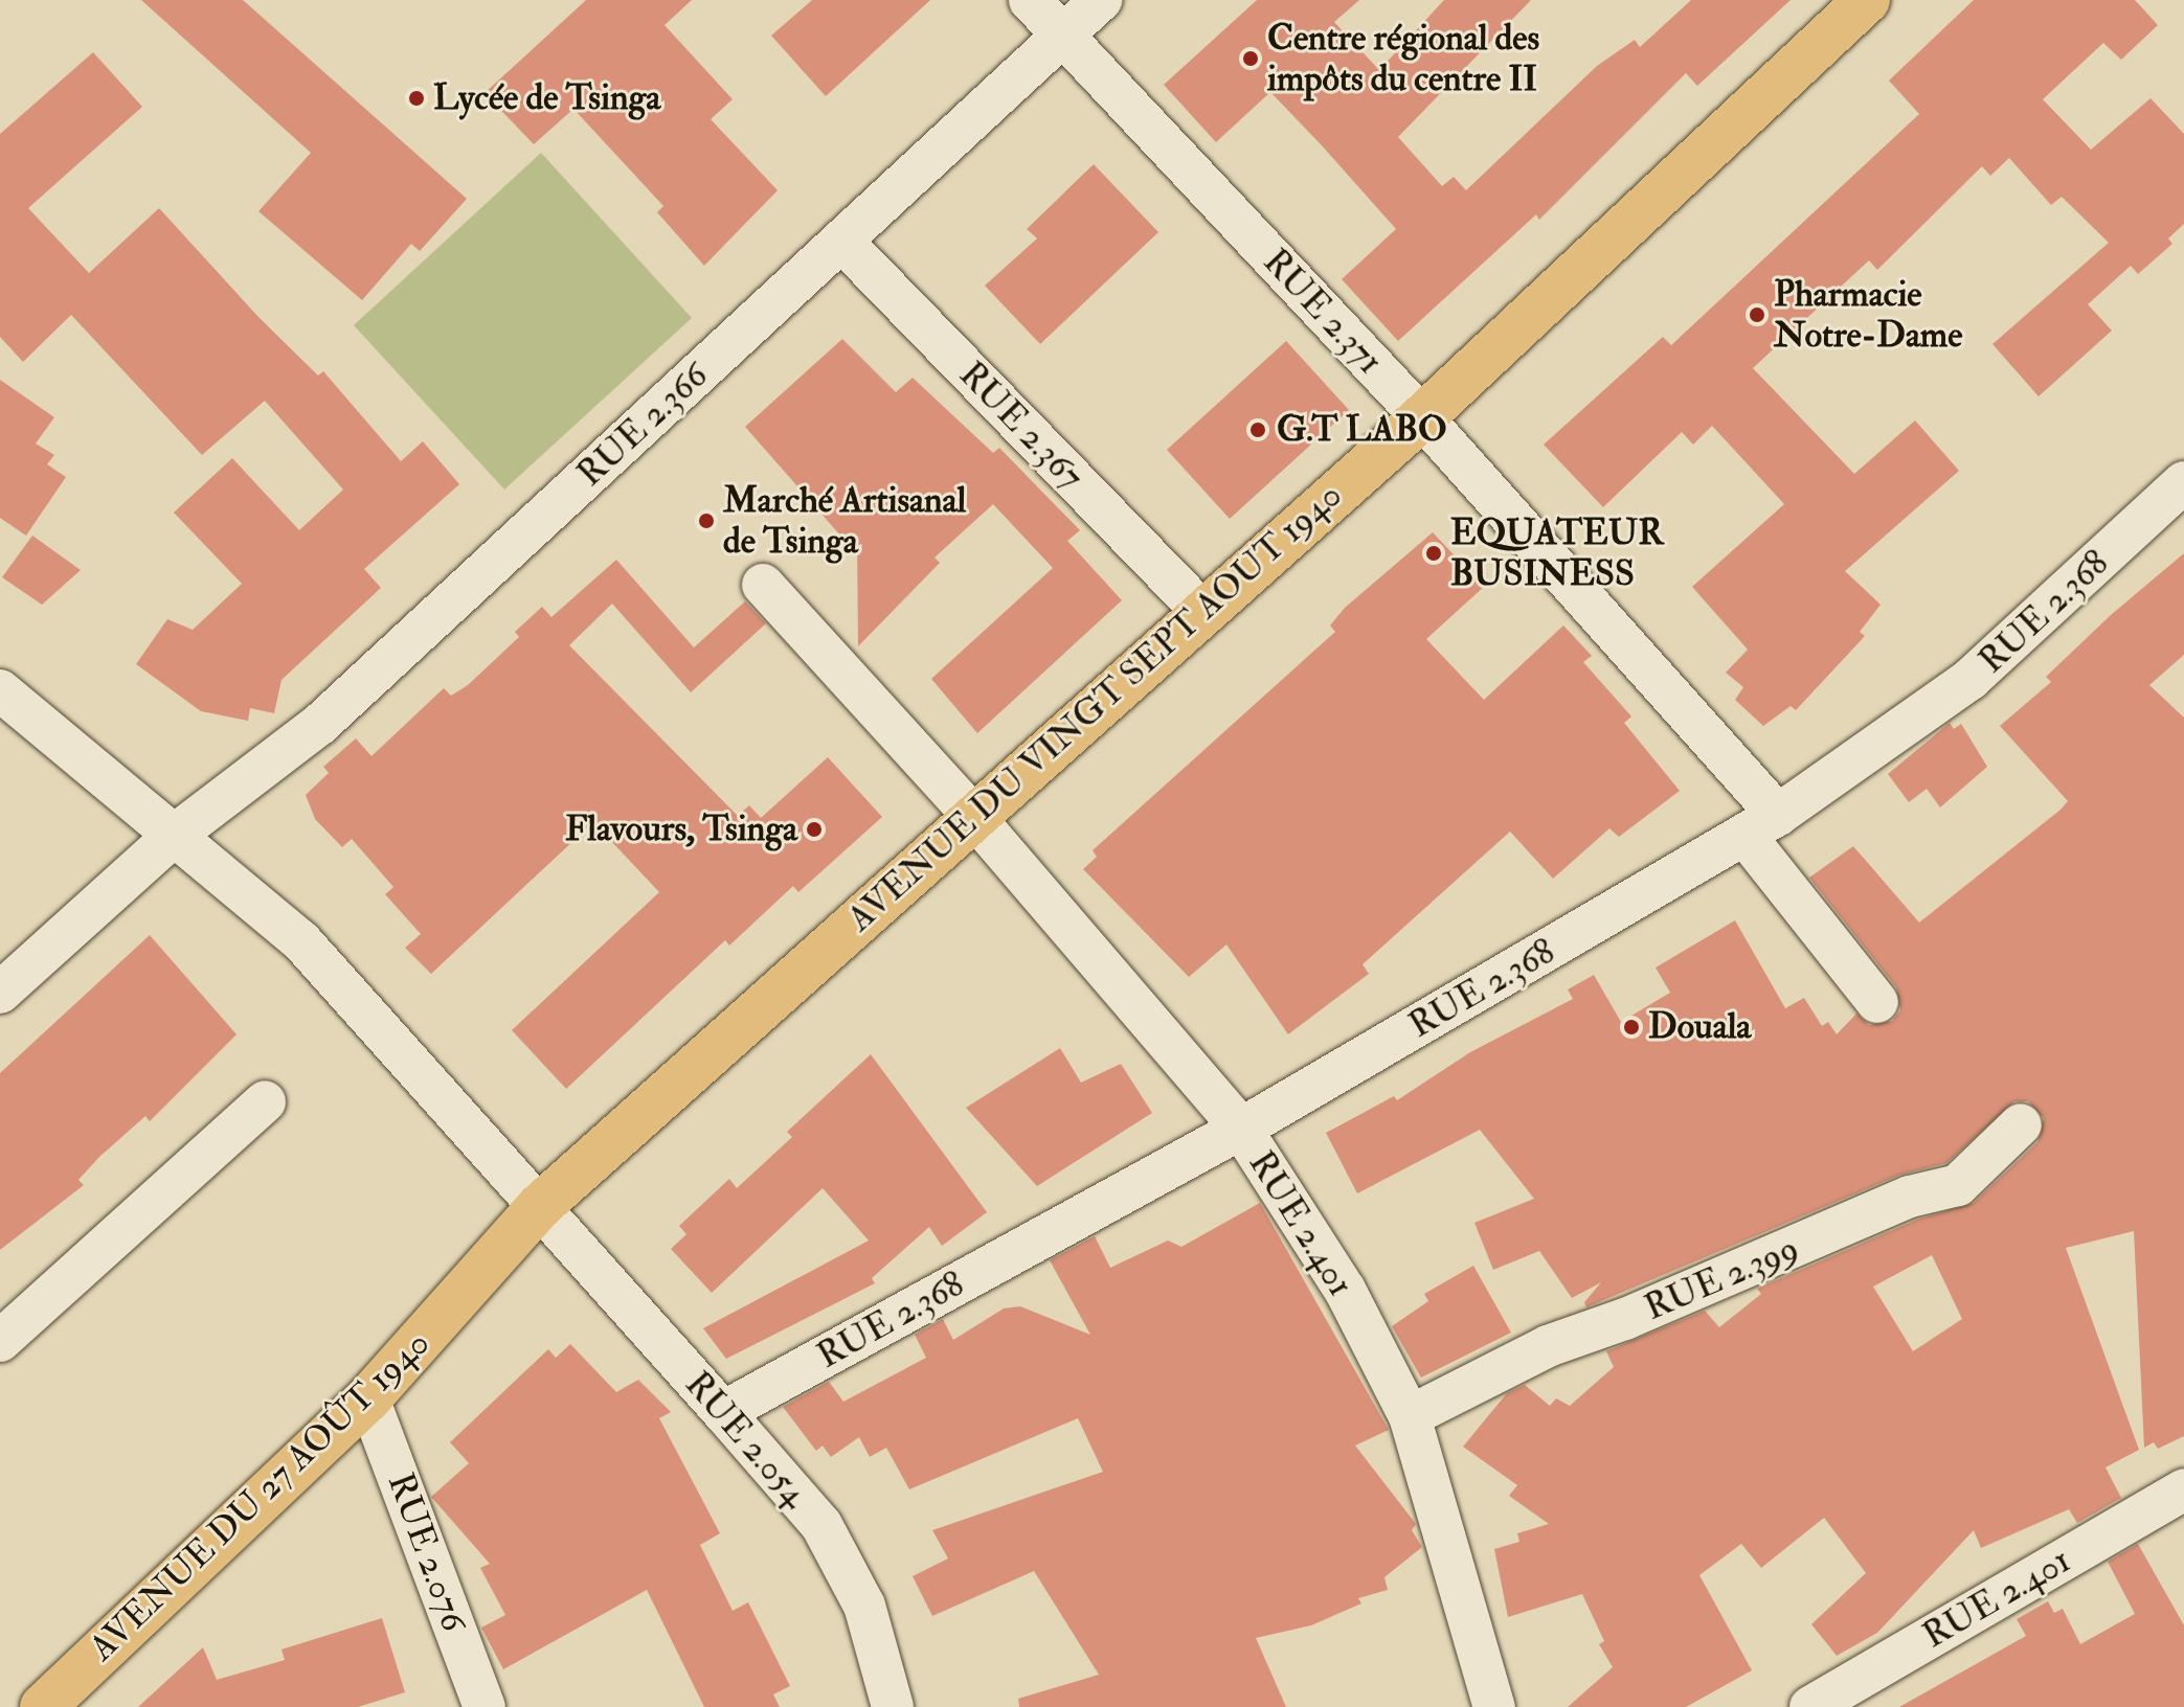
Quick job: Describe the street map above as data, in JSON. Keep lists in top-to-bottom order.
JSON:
{
  "streets": {
    "main road": ["AVENUE DU VINGT SEPT AOUT 1940", "AVENUE DU 27 AOÛT 1940"],
    "street": [
      "RUE 2.371",
      "RUE 2.366",
      "RUE 2.367",
      "RUE 2.368",
      "RUE 2.401",
      "RUE 2.399",
      "RUE 2.054",
      "RUE 2.076"
    ]
  },
  "crossings": [
    ["RUE 2.371", "RUE 2.366"],
    ["RUE 2.371", "RUE 2.368"],
    ["RUE 2.371", "AVENUE DU VINGT SEPT AOUT 1940"],
    ["RUE 2.366", "RUE 2.367"],
    ["RUE 2.366", "RUE 2.054"],
    ["RUE 2.367", "AVENUE DU VINGT SEPT AOUT 1940"],
    ["RUE 2.368", "RUE 2.401"],
    ["RUE 2.368", "RUE 2.054"],
    ["AVENUE DU VINGT SEPT AOUT 1940", "RUE 2.401"],
    ["AVENUE DU VINGT SEPT AOUT 1940", "RUE 2.054"],
    ["AVENUE DU VINGT SEPT AOUT 1940", "AVENUE DU 27 AOÛT 1940"],
    ["RUE 2.401", "RUE 2.399"],
    ["RUE 2.054", "AVENUE DU 27 AOÛT 1940"],
    ["AVENUE DU 27 AOÛT 1940", "RUE 2.076"]
  ],
  "places": [
    "Centre régional des impôts du centre II",
    "Lycée de Tsinga",
    "Pharmacie Notre-Dame",
    "G.T LABO",
    "Marché Artisanal de Tsinga",
    "EQUATEUR BUSINESS",
    "Flavours, Tsinga",
    "Douala"
  ]
}
